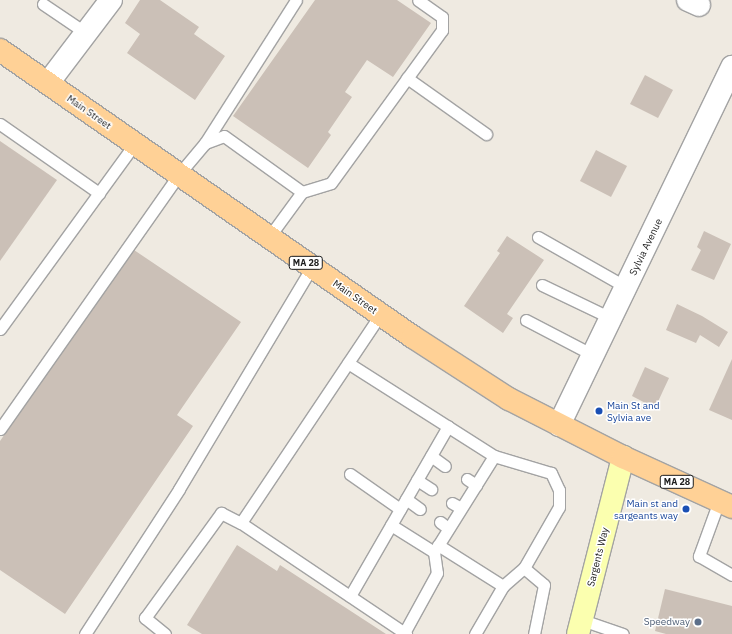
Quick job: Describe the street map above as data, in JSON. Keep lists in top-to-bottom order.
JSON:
{
  "streets": {
    "main road": ["Main Street", "MA 28", "Sargents Way"],
    "street": ["Sylvia Avenue"]
  },
  "crossings": [
    ["Main Street", "Sylvia Avenue"],
    ["Main Street", "Sargents Way"]
  ],
  "places": ["Main St and Sylvia ave", "Main st and sargeants way", "Speedway"]
}
